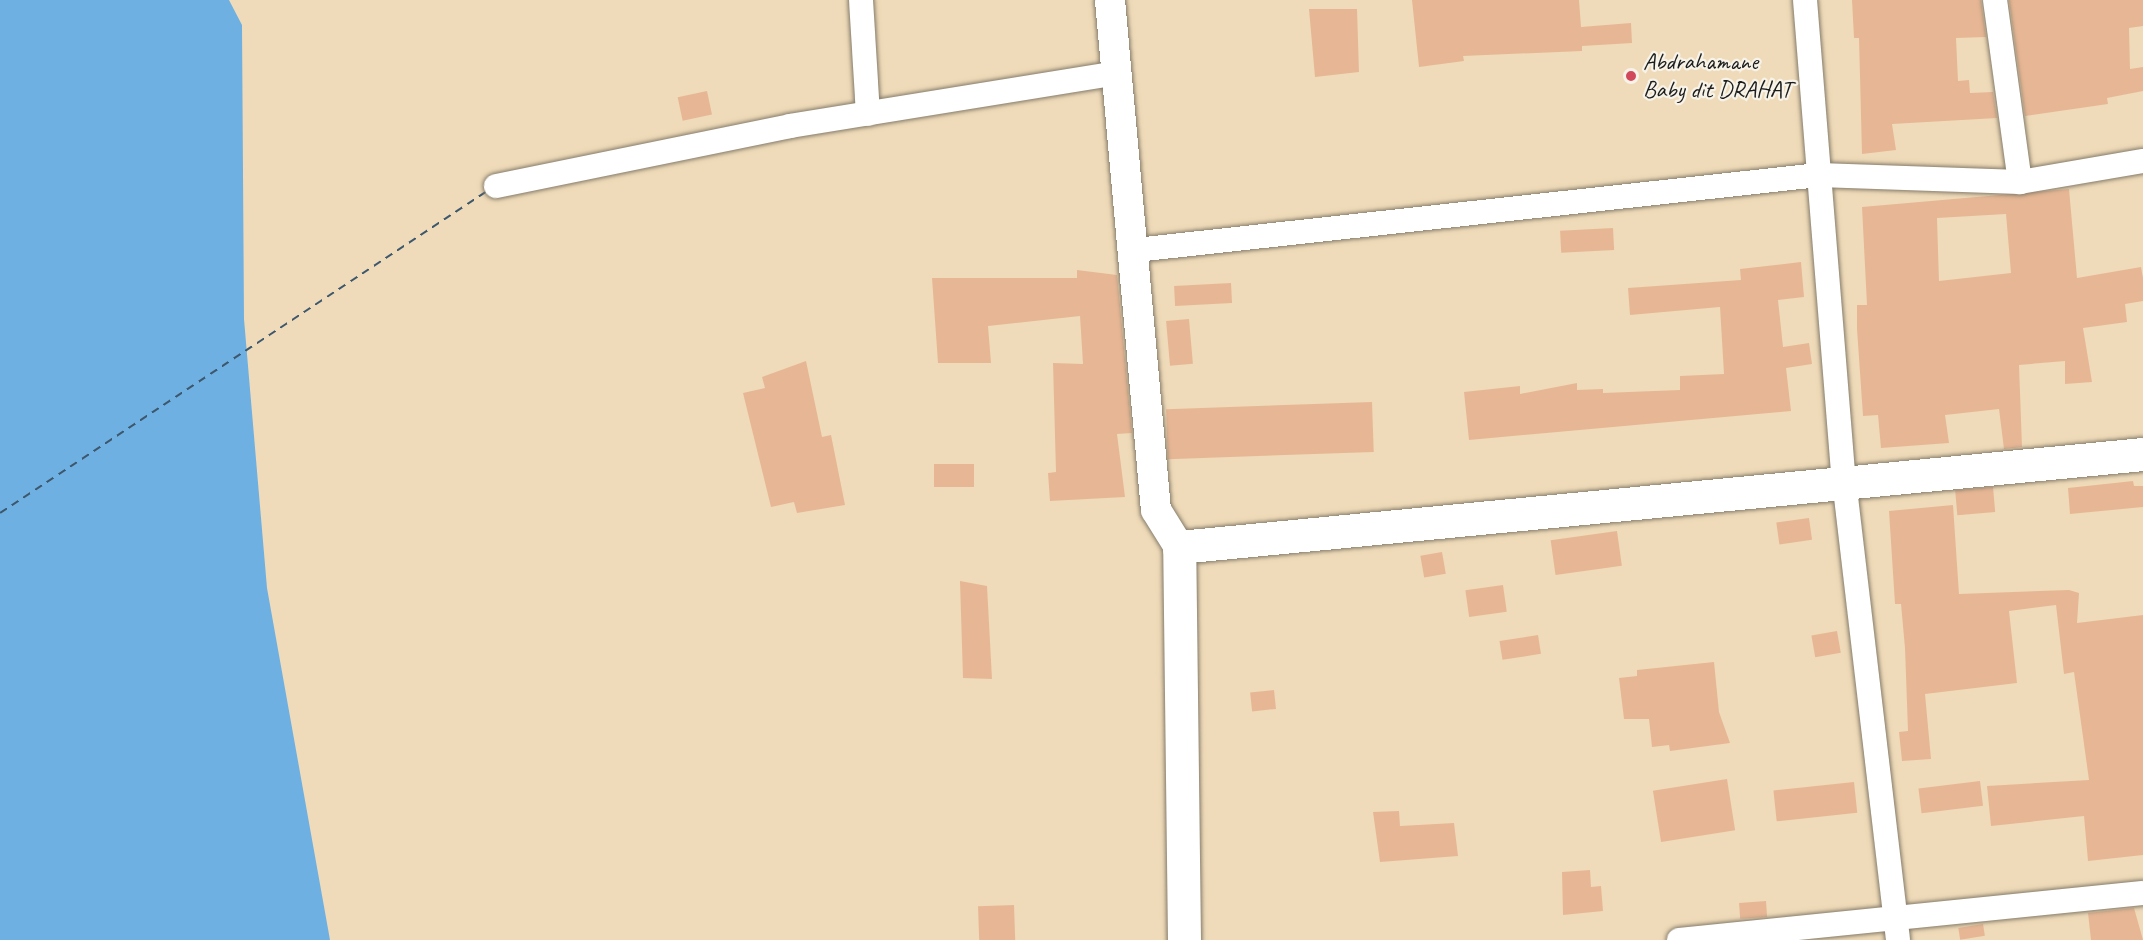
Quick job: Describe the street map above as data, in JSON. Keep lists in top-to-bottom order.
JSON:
{
  "places": ["Abdrahamane Baby dit DRAHAT"]
}
